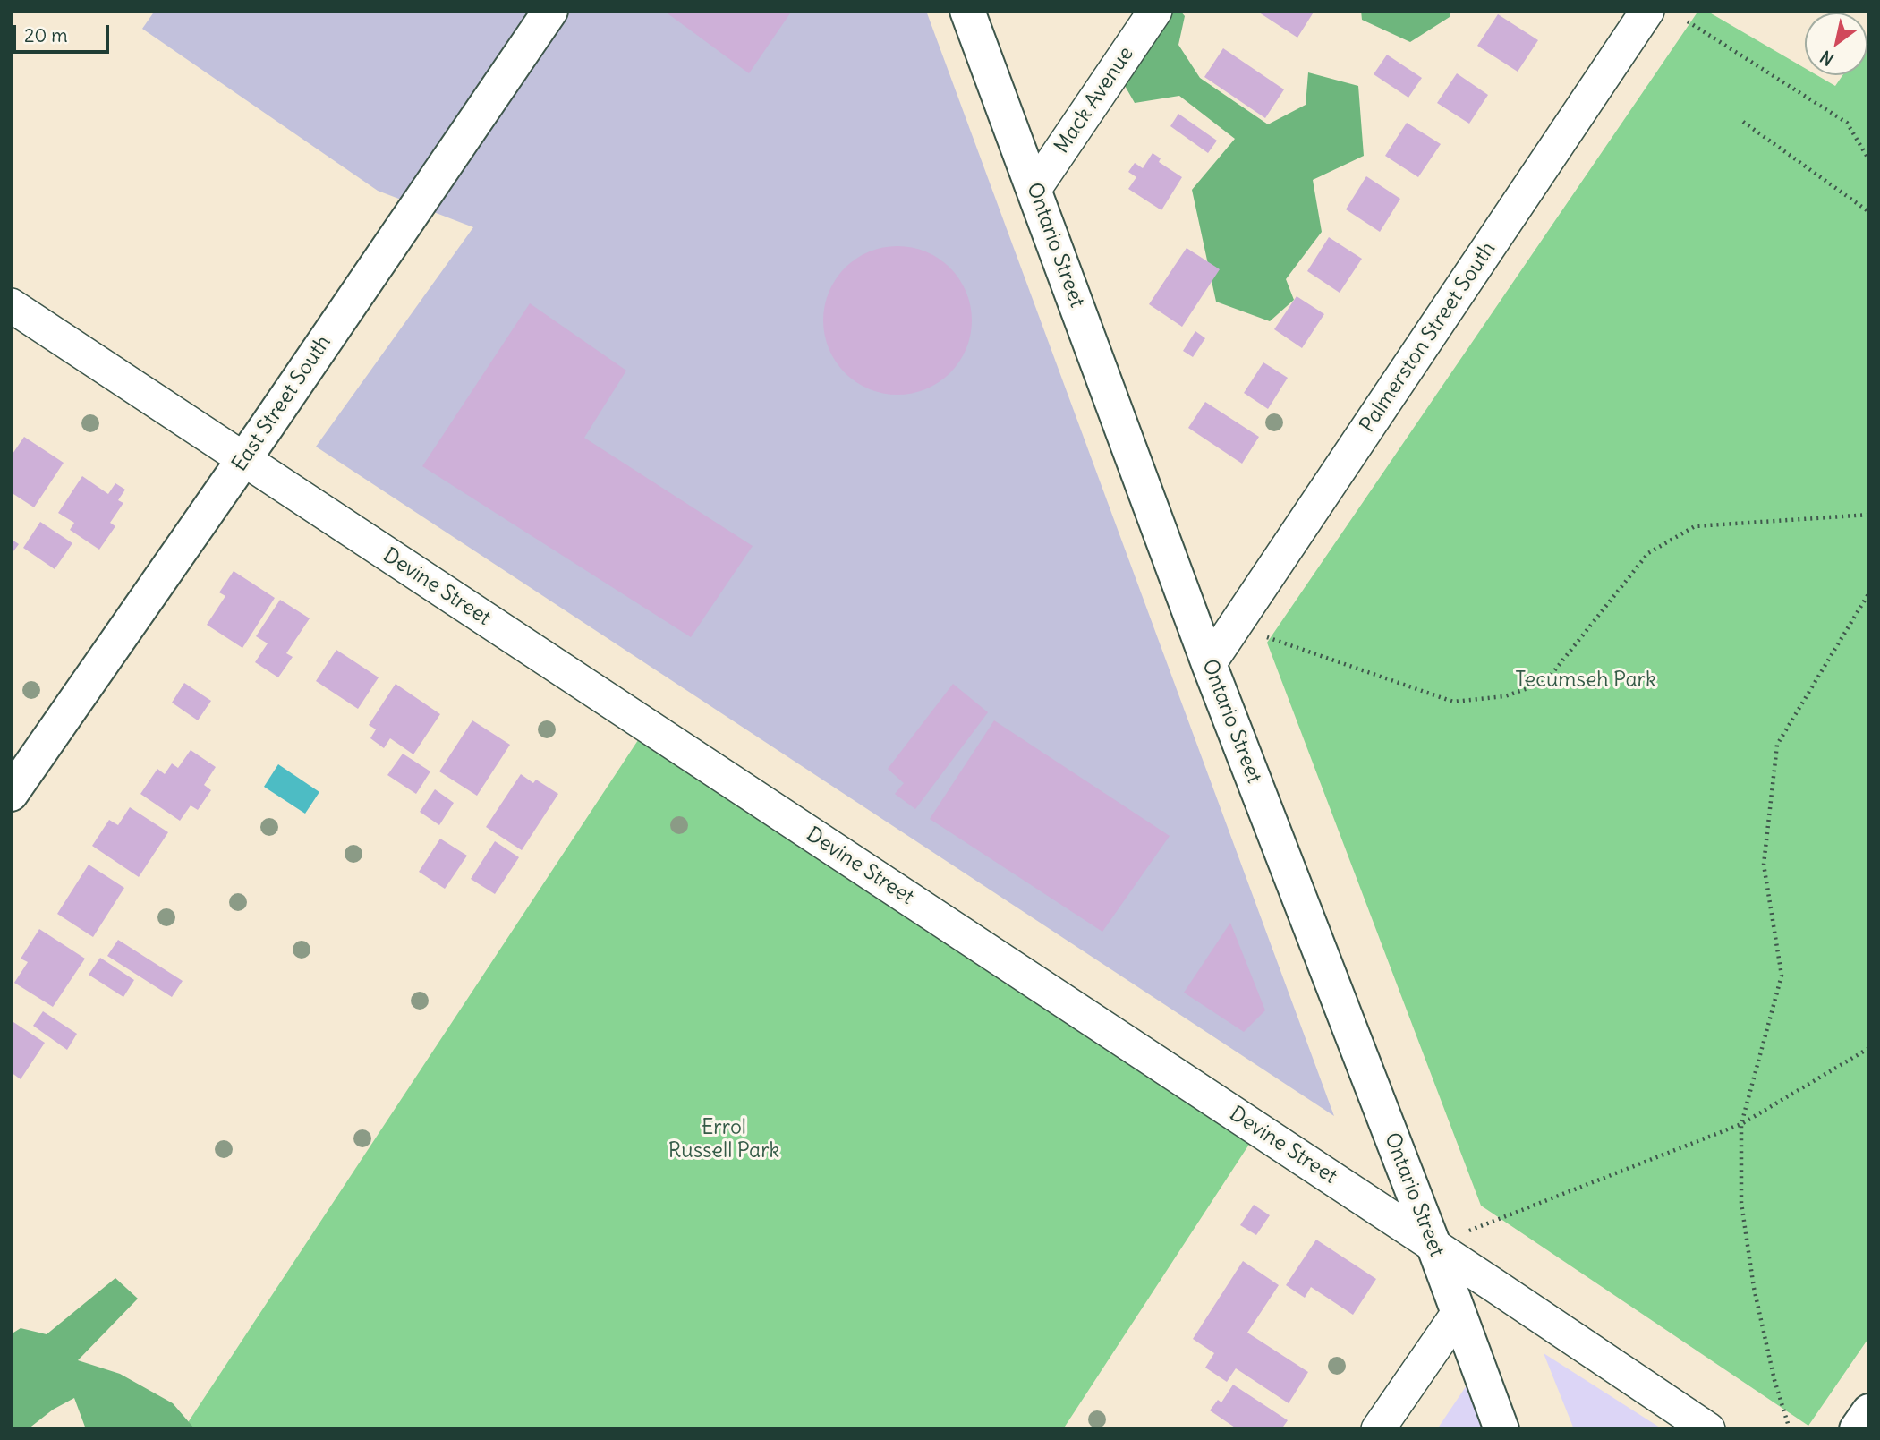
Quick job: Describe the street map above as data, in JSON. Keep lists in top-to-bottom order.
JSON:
{
  "streets": {
    "street": [
      "Mack Avenue",
      "Ontario Street",
      "Palmerston Street South",
      "East Street South",
      "Devine Street"
    ]
  },
  "crossings": [
    ["Mack Avenue", "Ontario Street"],
    ["Ontario Street", "Palmerston Street South"],
    ["Ontario Street", "Devine Street"],
    ["East Street South", "Devine Street"]
  ],
  "parks": ["Tecumseh Park", "Errol Russell Park"],
  "scale_bar": "20 m",
  "north": "bottom left"
}
